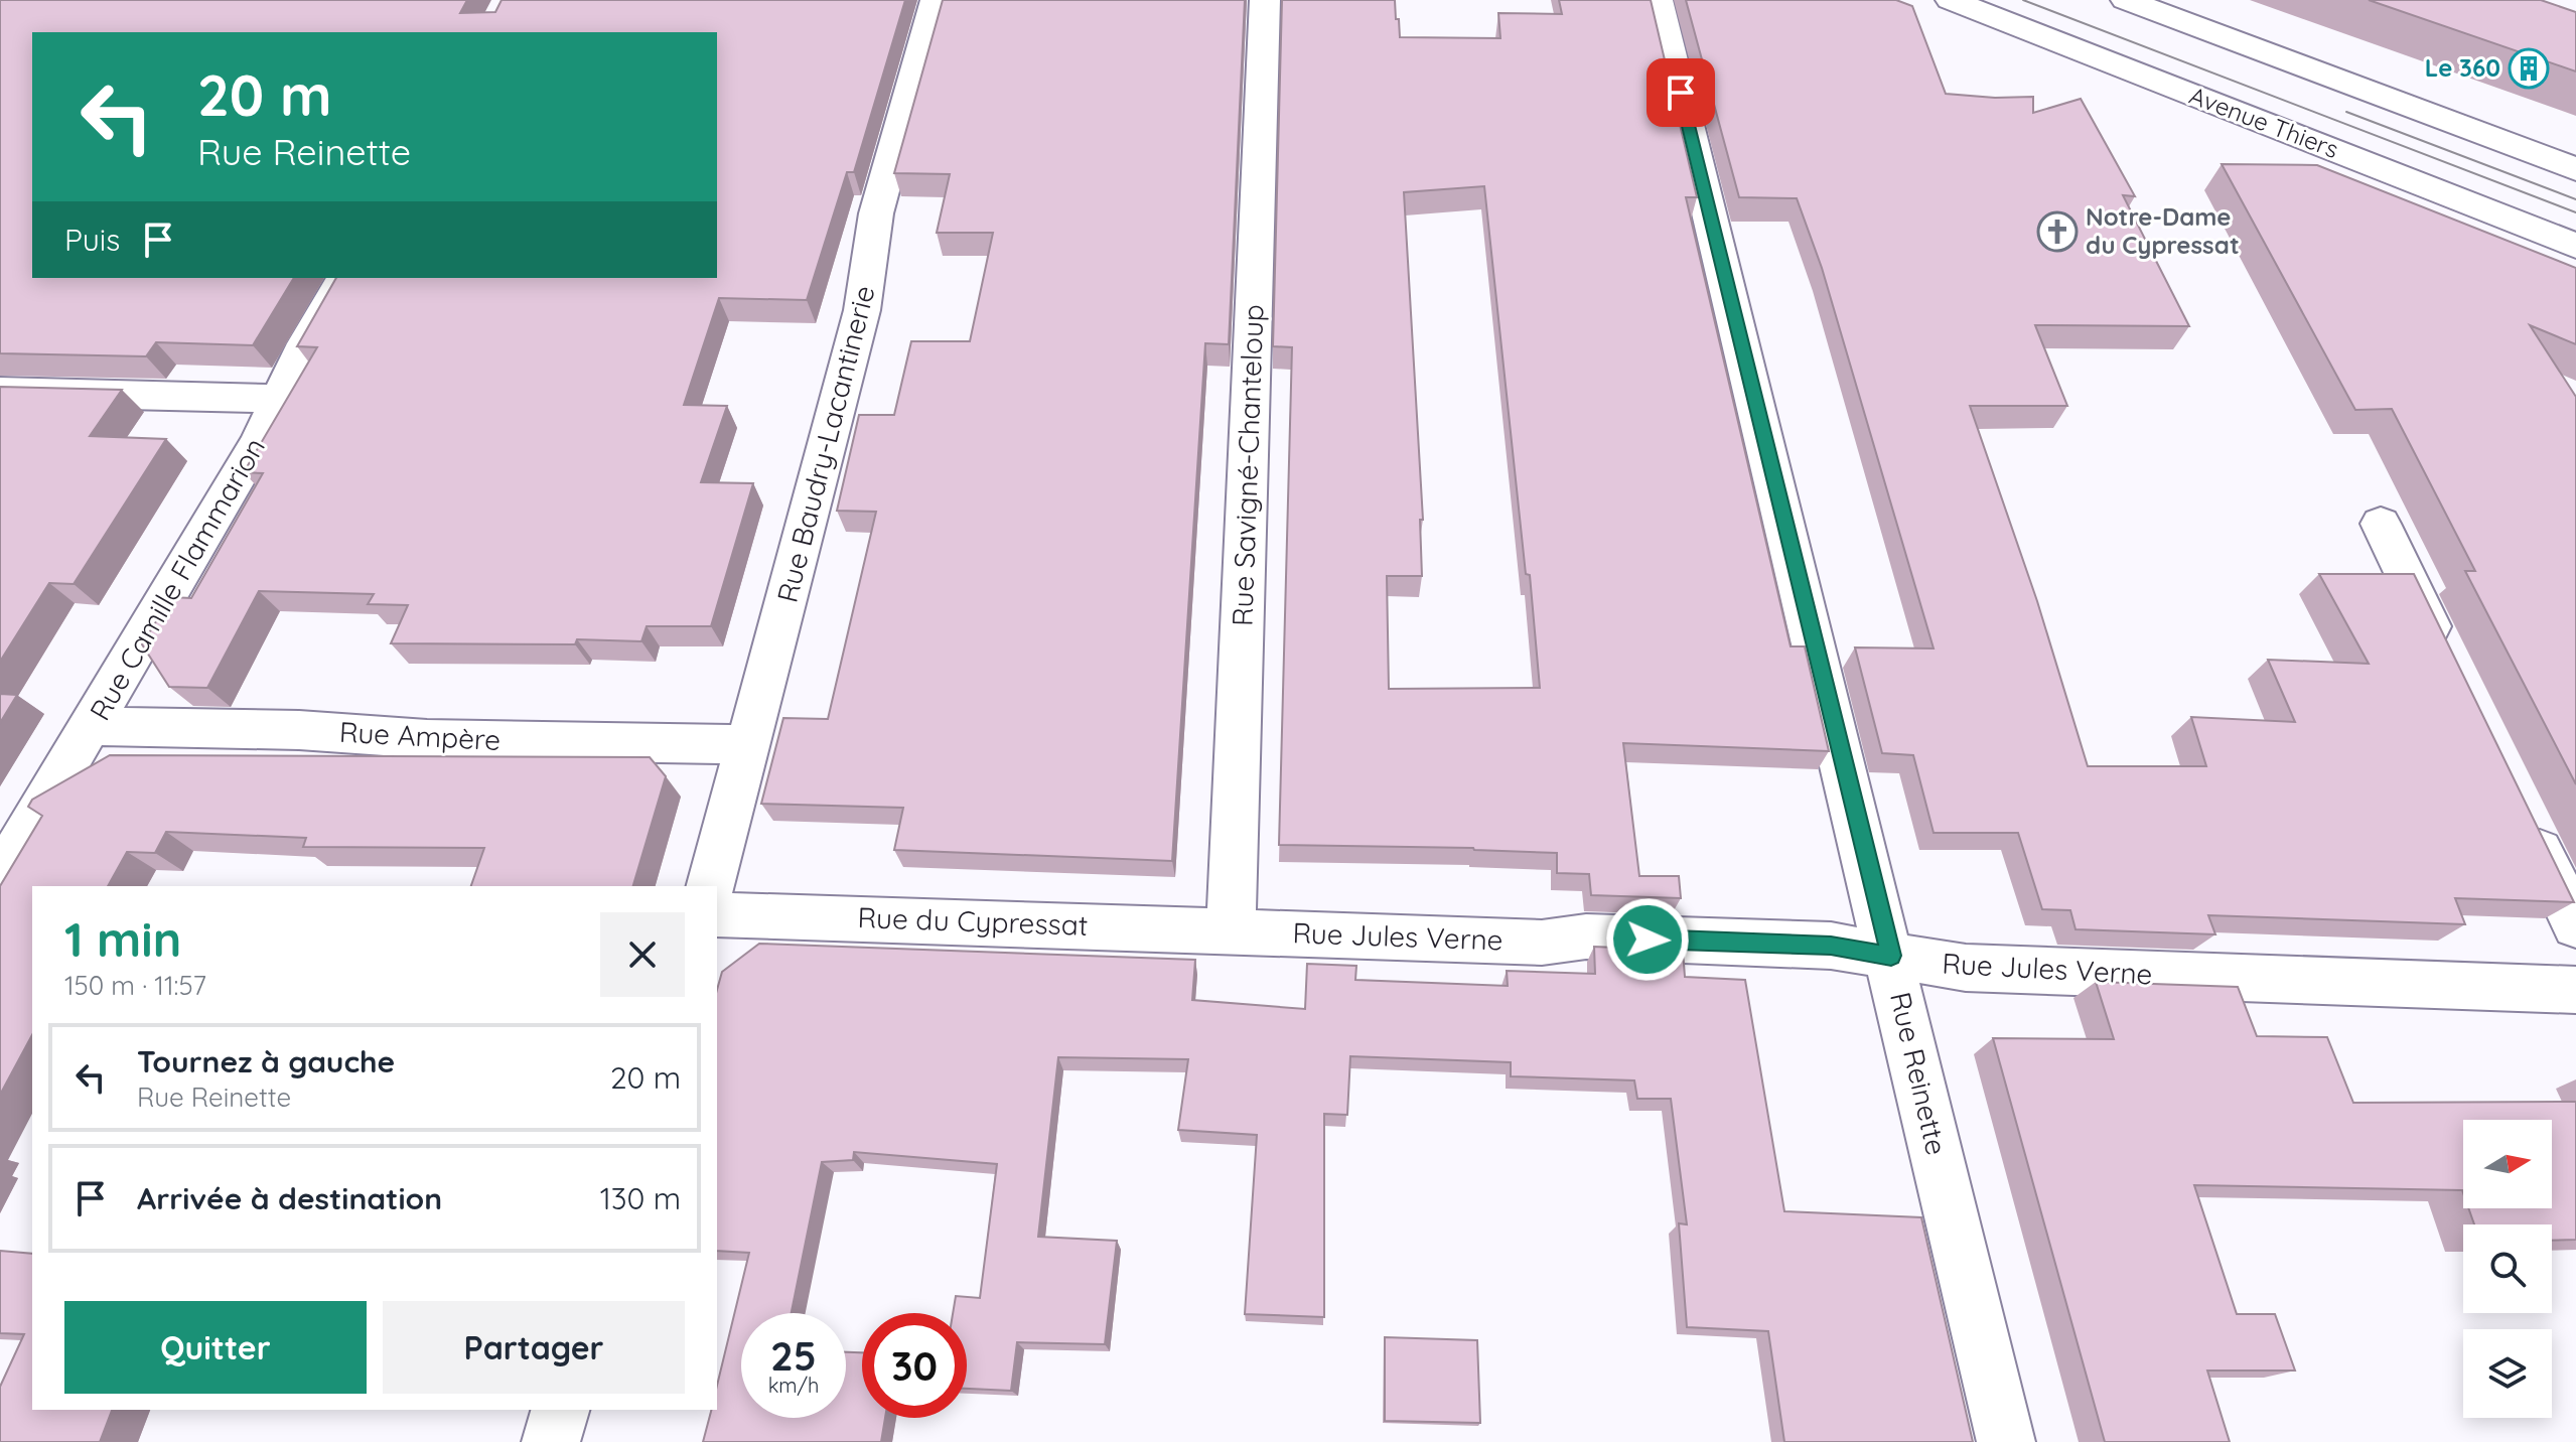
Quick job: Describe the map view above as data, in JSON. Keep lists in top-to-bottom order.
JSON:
{
  "streets": {
    "street": [
      "Avenue Thiers",
      "Rue Baudry-Lacantinerie",
      "Rue Savigné-Chanteloup",
      "Rue Camille Flammarion",
      "Rue Ampère",
      "Rue du Cypressat",
      "Rue Jules Verne",
      "Rue Reinette"
    ]
  },
  "crossings": [
    ["Rue Baudry-Lacantinerie", "Rue Ampère"],
    ["Rue Savigné-Chanteloup", "Rue du Cypressat"],
    ["Rue Savigné-Chanteloup", "Rue Jules Verne"],
    ["Rue Camille Flammarion", "Rue Ampère"],
    ["Rue du Cypressat", "Rue Jules Verne"],
    ["Rue Jules Verne", "Rue Reinette"]
  ],
  "places": {
    "building": ["Le 360"],
    "church": ["Notre-Dame du Cypressat"]
  },
  "north": "right",
  "page": {
    "turn": ["20 m", "Rue Reinette"],
    "then": "Puis",
    "heading": ["1 min", "150 m · 11:57"],
    "list": [
      {
        "name": "Tournez à gauche",
        "note": "Rue Reinette",
        "value": "20 m"
      },
      {
        "name": "Arrivée à destination",
        "value": "130 m"
      }
    ],
    "buttons": ["Quitter", "Partager"],
    "speed": "25 km/h",
    "limit": "30"
  }
}
